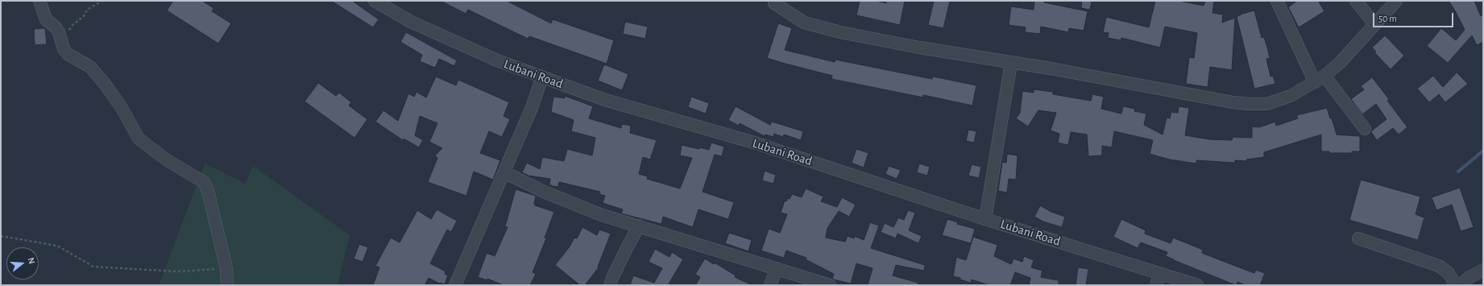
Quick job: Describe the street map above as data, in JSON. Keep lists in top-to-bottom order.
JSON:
{
  "streets": {
    "street": ["Lubani Road"]
  },
  "scale_bar": "50 m",
  "north": "right"
}
